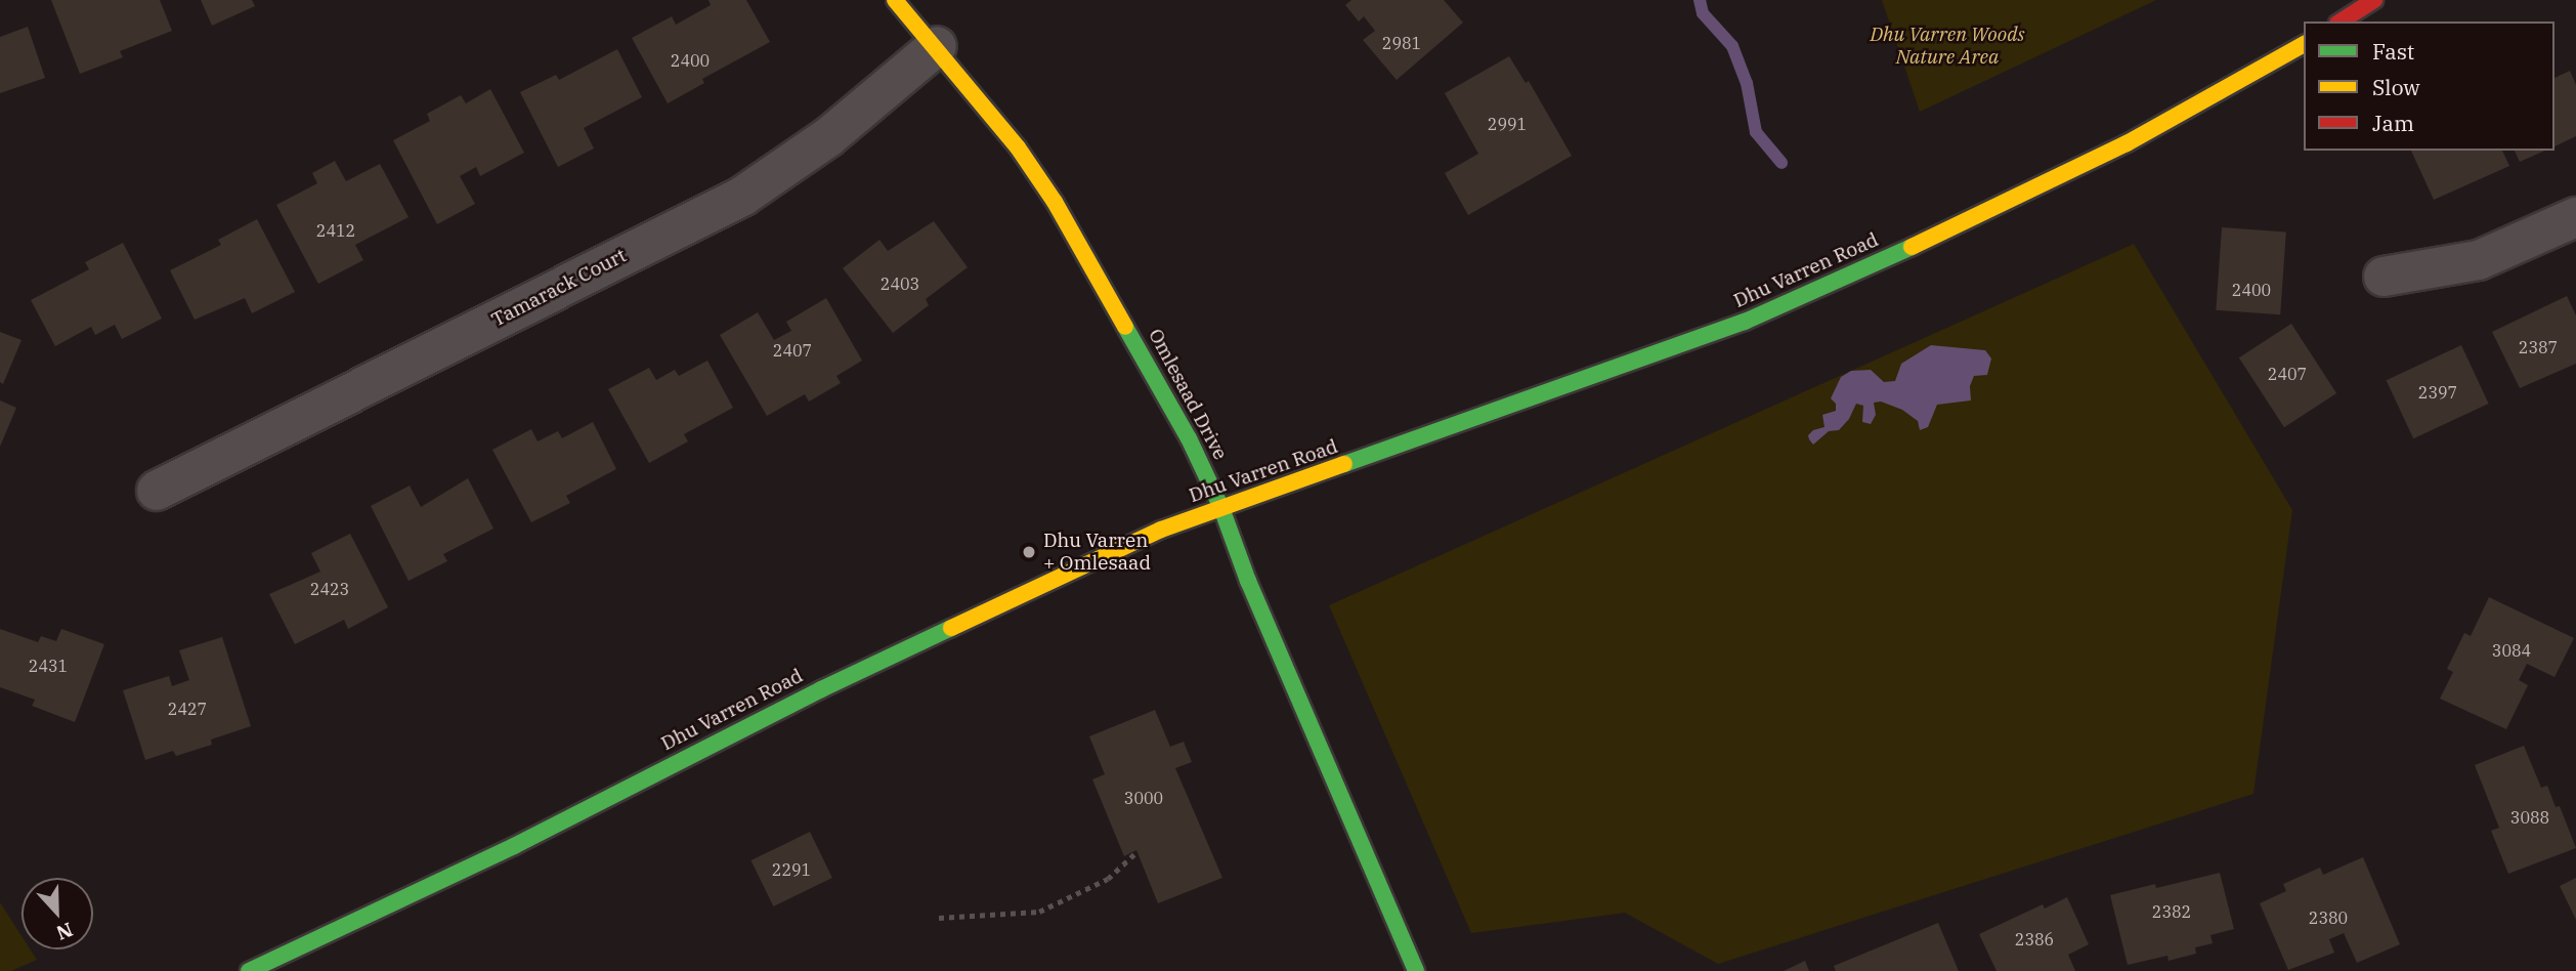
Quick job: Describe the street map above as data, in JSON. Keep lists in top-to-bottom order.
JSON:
{
  "streets": {
    "main road": ["Dhu Varren Road", "Omlesaad Drive"],
    "street": ["Tamarack Court"]
  },
  "crossings": [
    ["Dhu Varren Road", "Omlesaad Drive"],
    ["Tamarack Court", "Omlesaad Drive"]
  ],
  "parks": ["Dhu Varren Woods Nature Area"],
  "places": ["Dhu Varren + Omlesaad"],
  "house_numbers": [
    "2981",
    "2400",
    "2991",
    "2412",
    "2403",
    "2400",
    "2387",
    "2407",
    "2407",
    "2397",
    "2423",
    "3084",
    "2431",
    "2427",
    "3000",
    "3088",
    "2291",
    "2382",
    "2380",
    "2386"
  ],
  "legend": ["Fast", "Slow", "Jam"],
  "north": "bottom"
}
